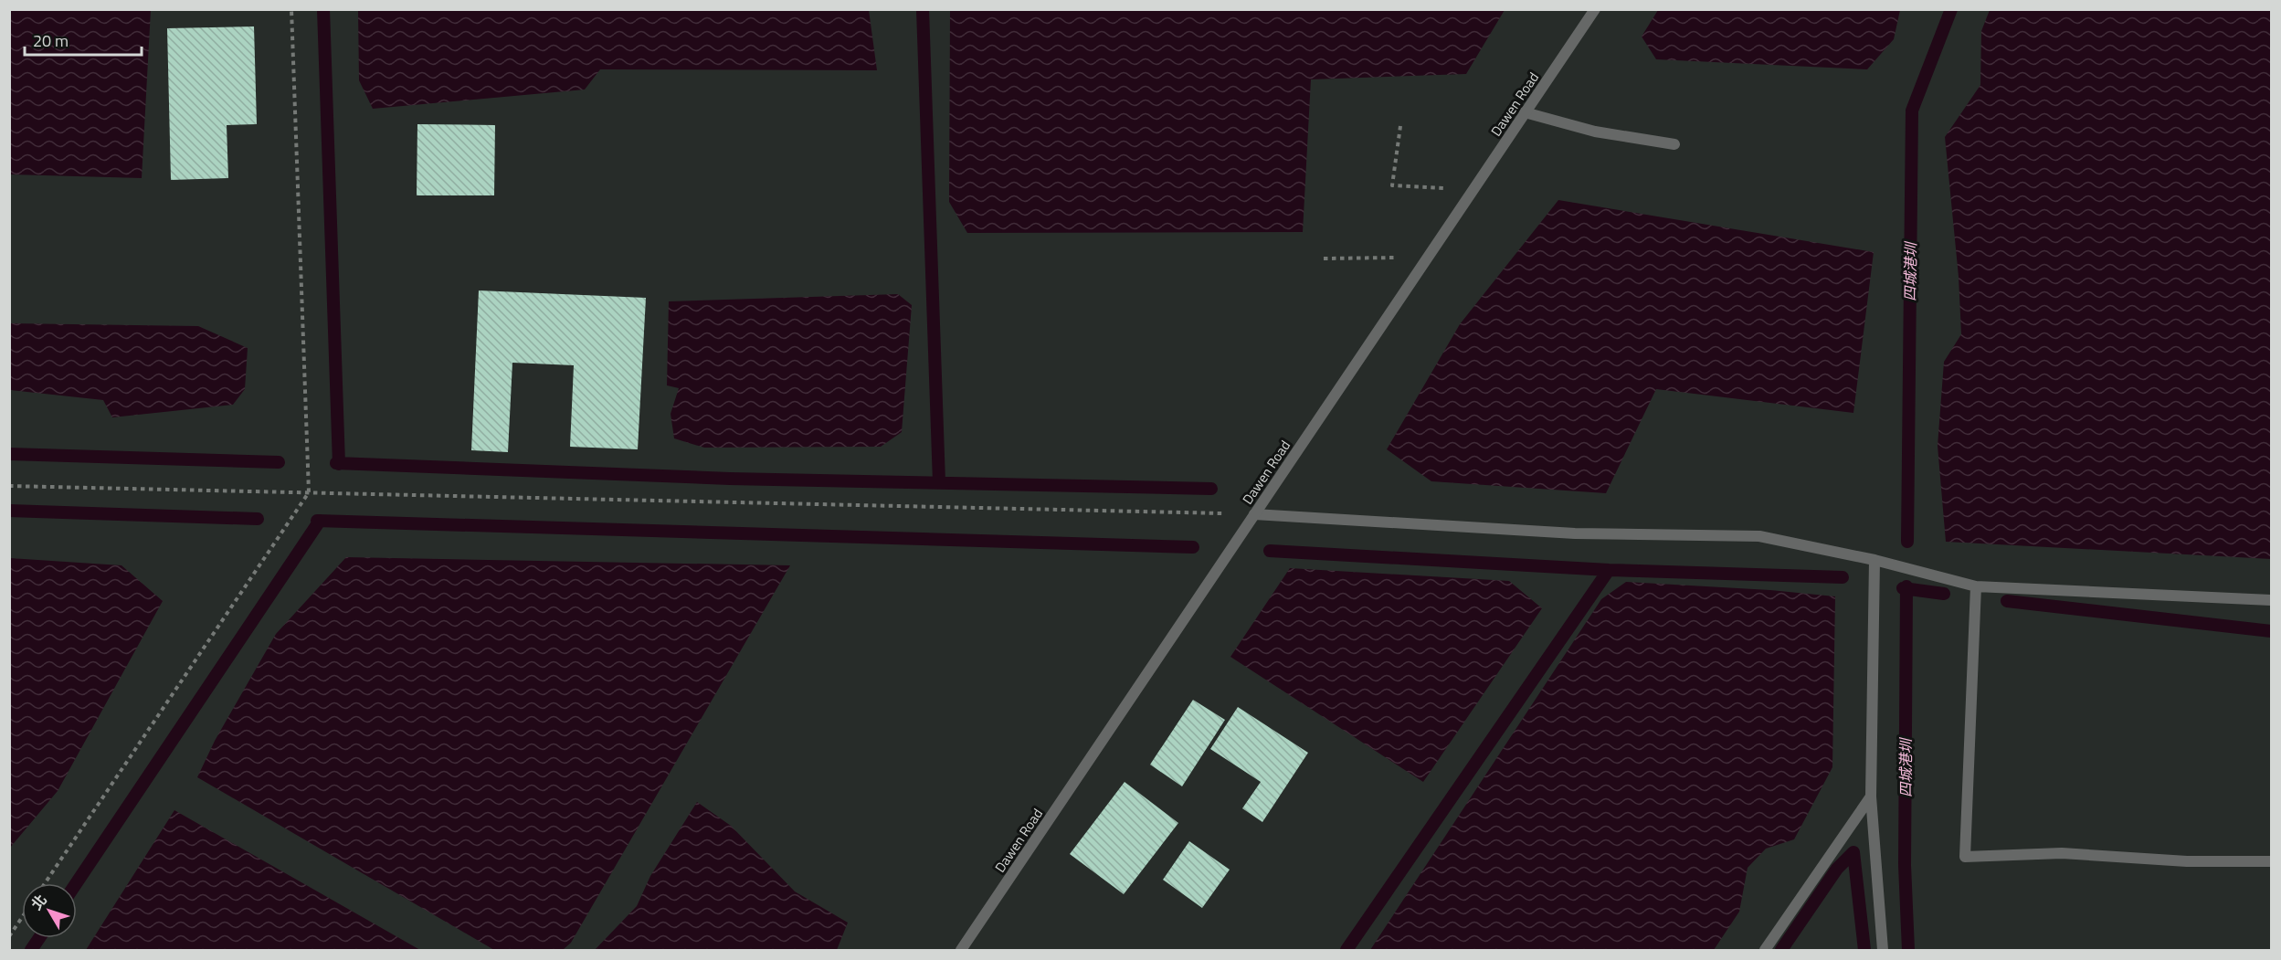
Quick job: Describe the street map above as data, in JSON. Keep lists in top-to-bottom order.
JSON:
{
  "streets": {
    "street": ["Dawen Road"]
  },
  "water": ["四城港圳"],
  "scale_bar": "20 m",
  "north": "top left"
}
